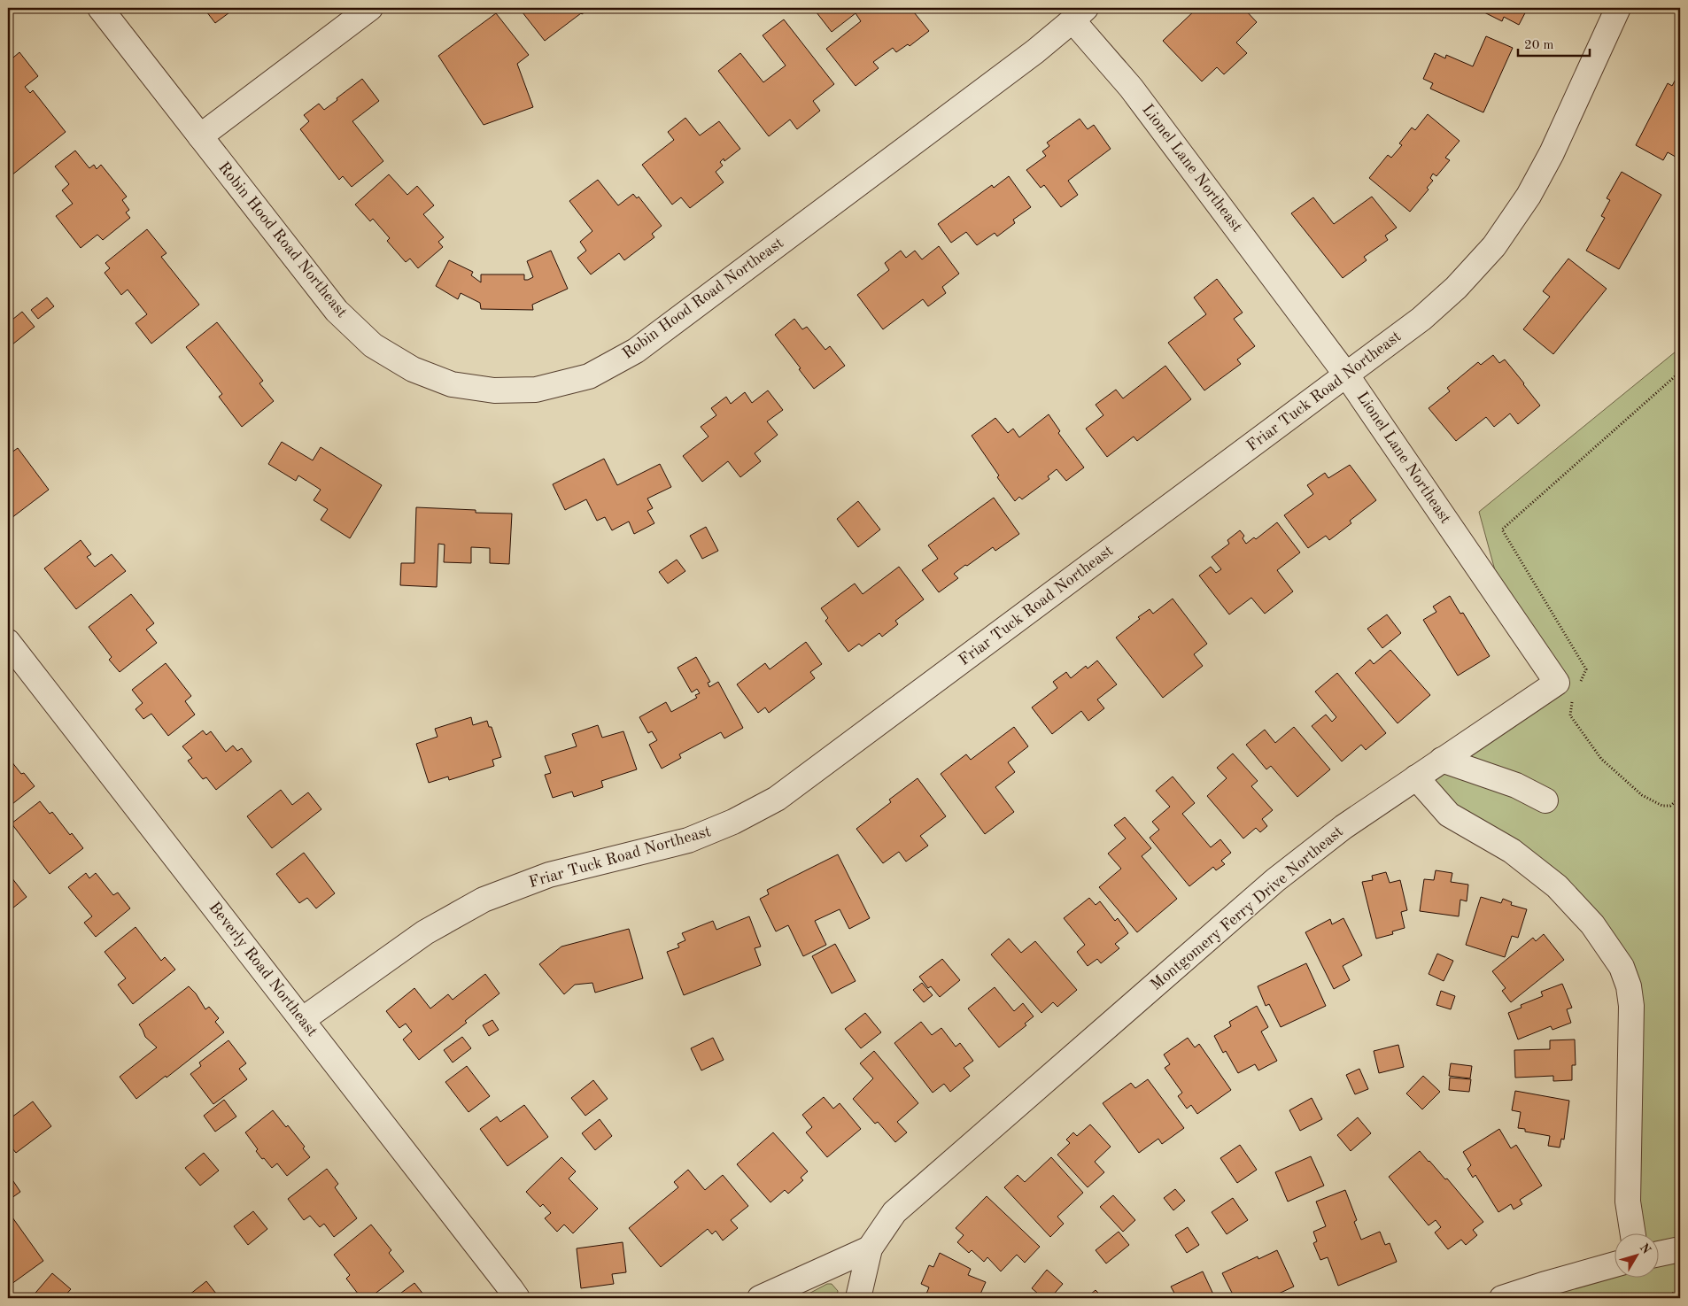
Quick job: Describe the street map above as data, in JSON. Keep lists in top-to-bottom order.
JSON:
{
  "streets": {
    "street": [
      "Lionel Lane Northeast",
      "Robin Hood Road Northeast",
      "Friar Tuck Road Northeast",
      "Montgomery Ferry Drive Northeast",
      "Beverly Road Northeast"
    ]
  },
  "crossings": [
    ["Lionel Lane Northeast", "Robin Hood Road Northeast"],
    ["Lionel Lane Northeast", "Friar Tuck Road Northeast"],
    ["Lionel Lane Northeast", "Montgomery Ferry Drive Northeast"],
    ["Friar Tuck Road Northeast", "Beverly Road Northeast"]
  ],
  "scale_bar": "20 m",
  "north": "top right"
}
